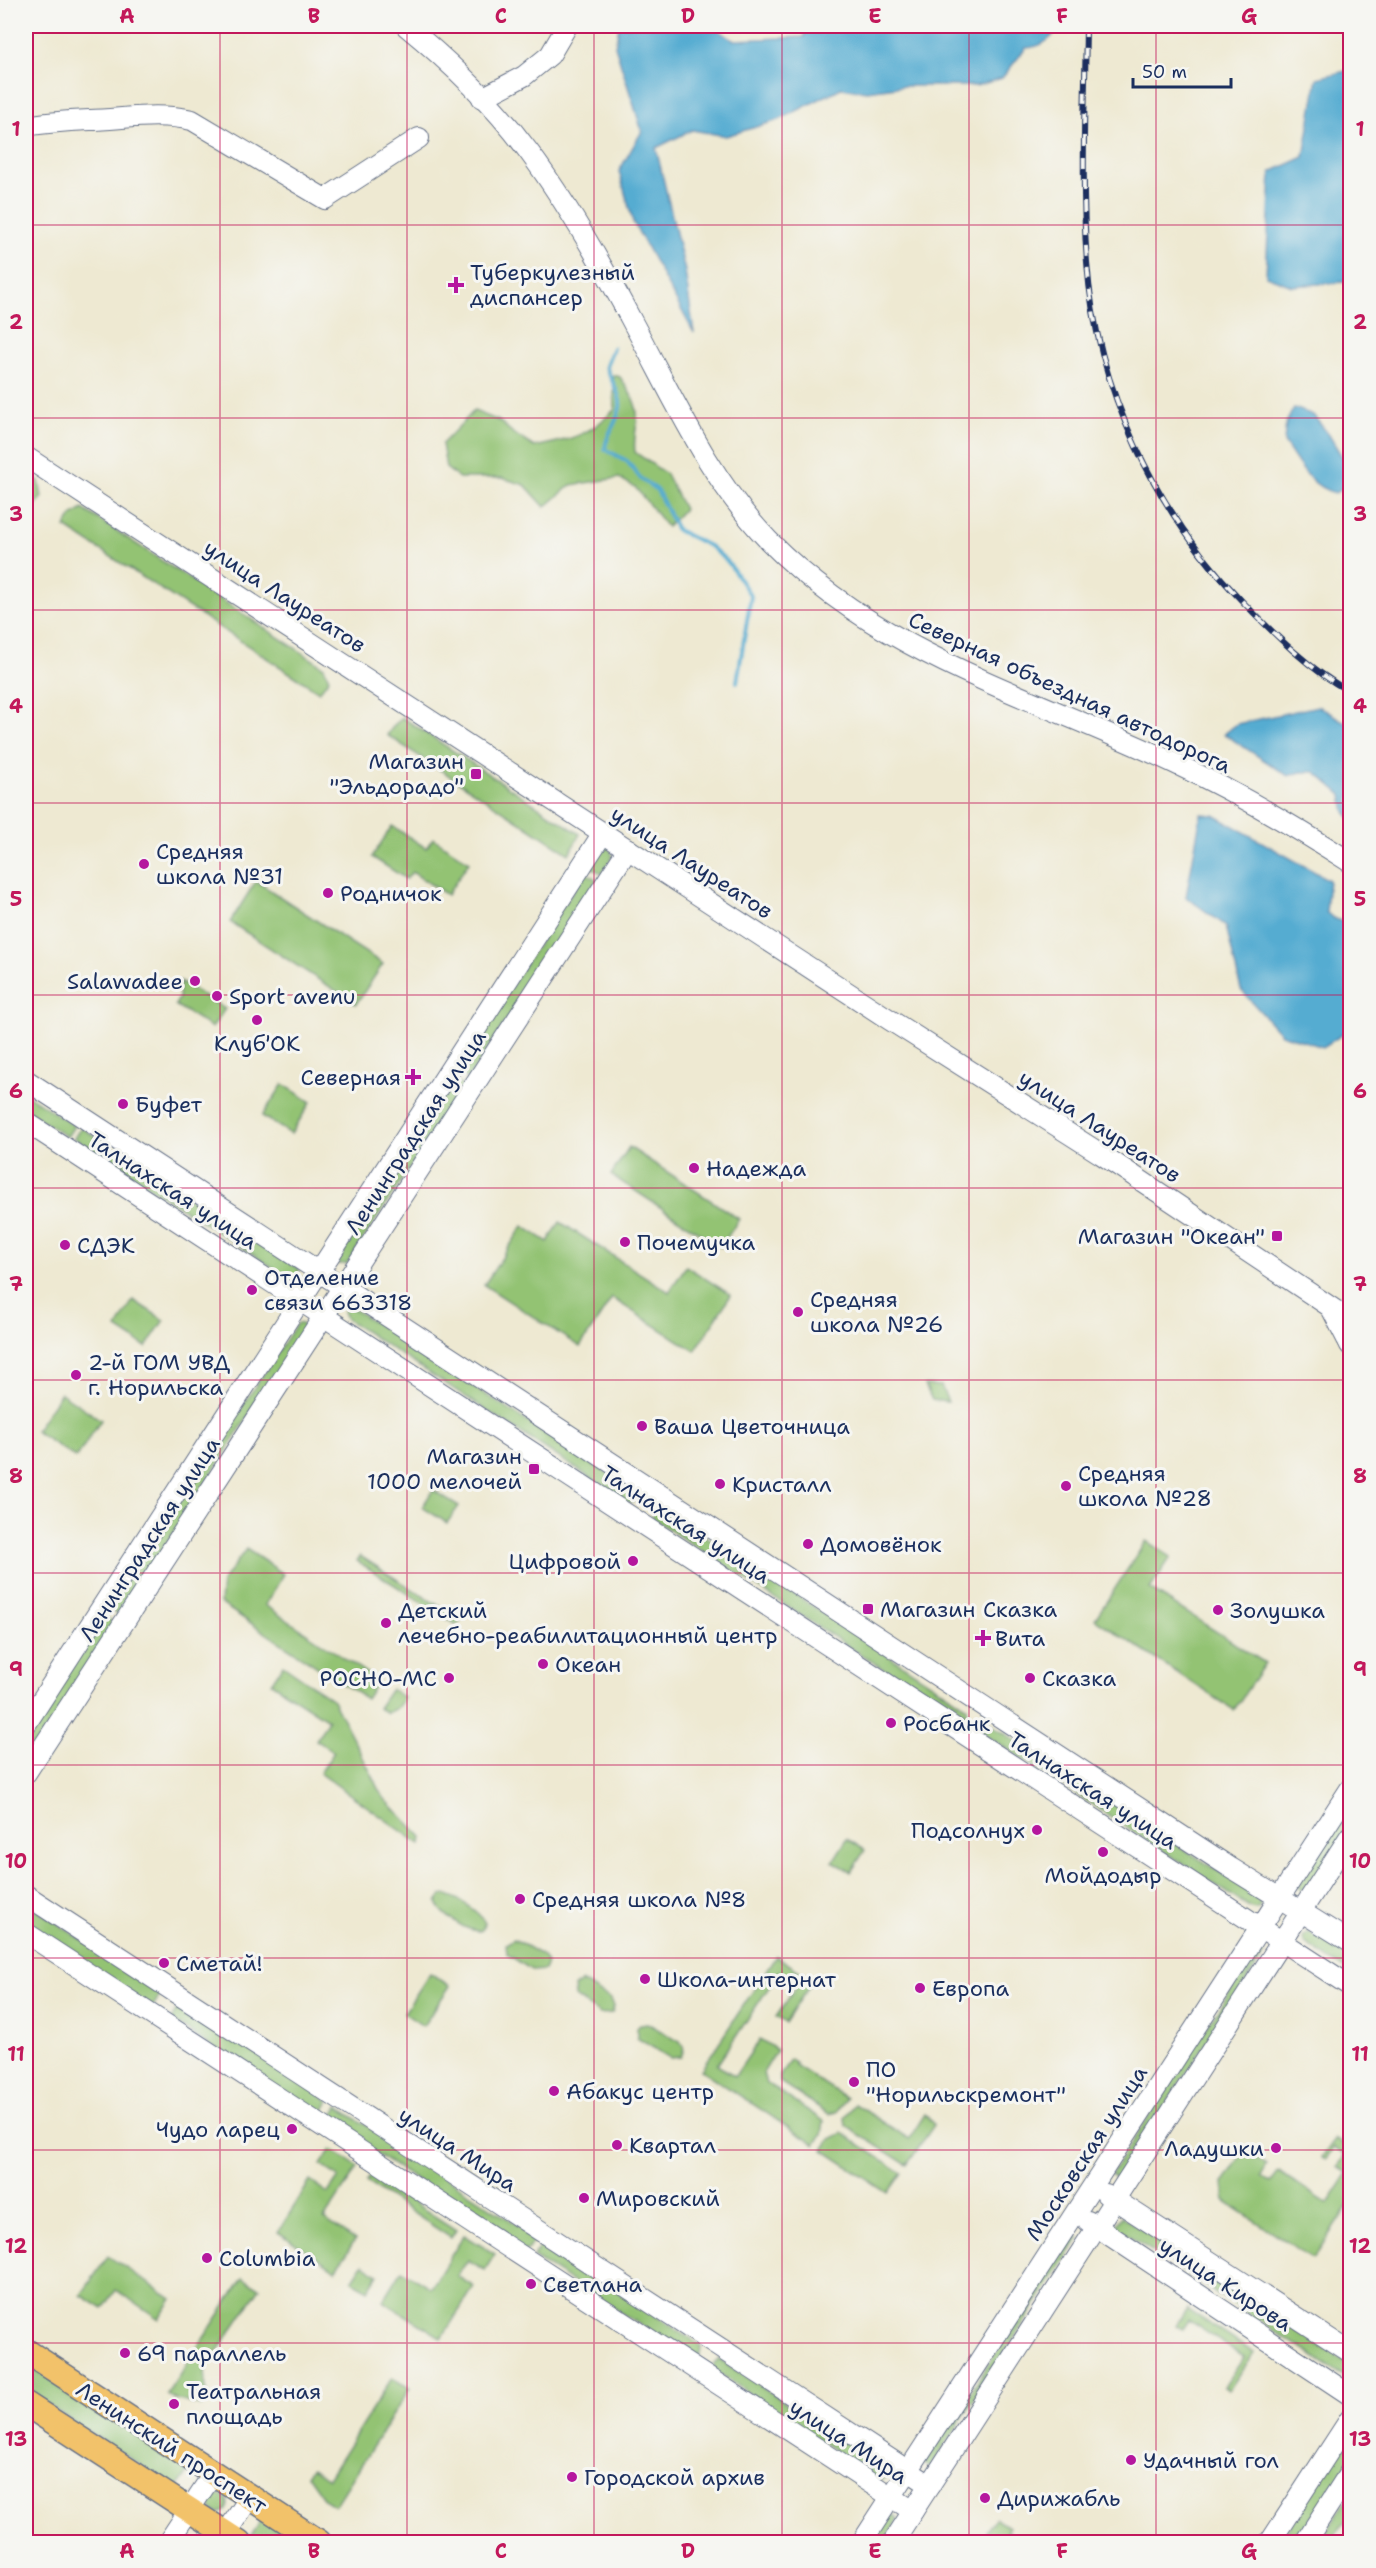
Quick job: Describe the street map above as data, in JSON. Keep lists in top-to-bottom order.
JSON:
{
  "streets": {
    "main road": ["Ленинский проспект"],
    "street": [
      "улица Лауреатов",
      "Северная объездная автодорога",
      "Ленинградская улица",
      "Талнахская улица",
      "улица Мира",
      "Московская улица",
      "улица Кирова"
    ]
  },
  "crossings": [
    ["улица Лауреатов", "Ленинградская улица"],
    ["Ленинградская улица", "Талнахская улица"],
    ["Талнахская улица", "Московская улица"],
    ["улица Мира", "Московская улица"],
    ["Московская улица", "улица Кирова"]
  ],
  "places": {
    "health": ["Туберкулезный диспансер", "Северная", "Вита"],
    "transit": [
      "Магазин \"Эльдорадо\"",
      "Магазин \"Океан\"",
      "Магазин 1000 мелочей",
      "Магазин Сказка"
    ],
    "other": [
      "Средняя школа №31",
      "Родничок",
      "Salawadee",
      "Sport avenu",
      "Клуб'ОК",
      "Буфет",
      "Надежда",
      "Почемучка",
      "СДЭК",
      "Отделение связи 663318",
      "Средняя школа №26",
      "2-й ГОМ УВД г. Норильска",
      "Ваша Цветочница",
      "Кристалл",
      "Средняя школа №28",
      "Домовёнок",
      "Цифровой",
      "Золушка",
      "Детский лечебно-реабилитационный центр",
      "Океан",
      "РОСНО-МС",
      "Сказка",
      "Росбанк",
      "Подсолнух",
      "Мойдодыр",
      "Средняя школа №8",
      "Сметай!",
      "Школа-интернат",
      "Европа",
      "ПО \"Норильскремонт\"",
      "Абакус центр",
      "Чудо ларец",
      "Квартал",
      "Ладушки",
      "Мировский",
      "Columbia",
      "Светлана",
      "69 параллель",
      "Театральная площадь",
      "Удачный гол",
      "Городской архив",
      "Дирижабль"
    ]
  },
  "scale_bar": "50 m",
  "grid": {
    "columns": [
      "A",
      "B",
      "C",
      "D",
      "E",
      "F",
      "G"
    ],
    "rows": [
      "1",
      "2",
      "3",
      "4",
      "5",
      "6",
      "7",
      "8",
      "9",
      "10",
      "11",
      "12",
      "13"
    ]
  }
}
